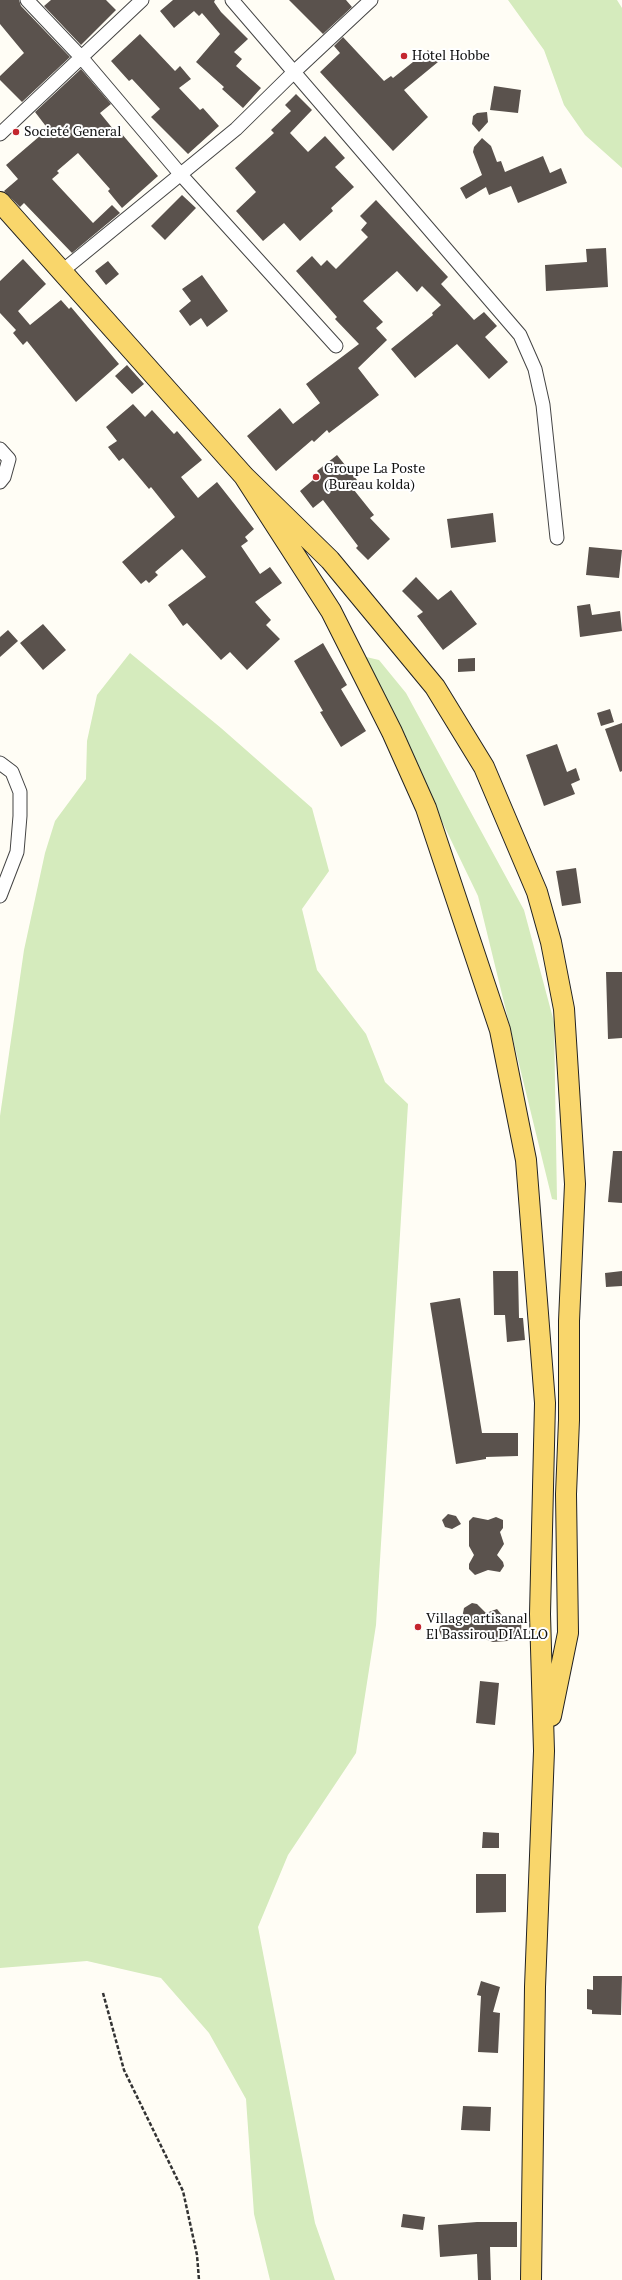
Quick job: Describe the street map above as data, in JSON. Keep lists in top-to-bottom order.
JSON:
{
  "places": [
    "Hotel Hobbe",
    "Societé General",
    "Groupe La Poste (Bureau kolda)",
    "Village artisanal El Bassirou DIALLO"
  ]
}
